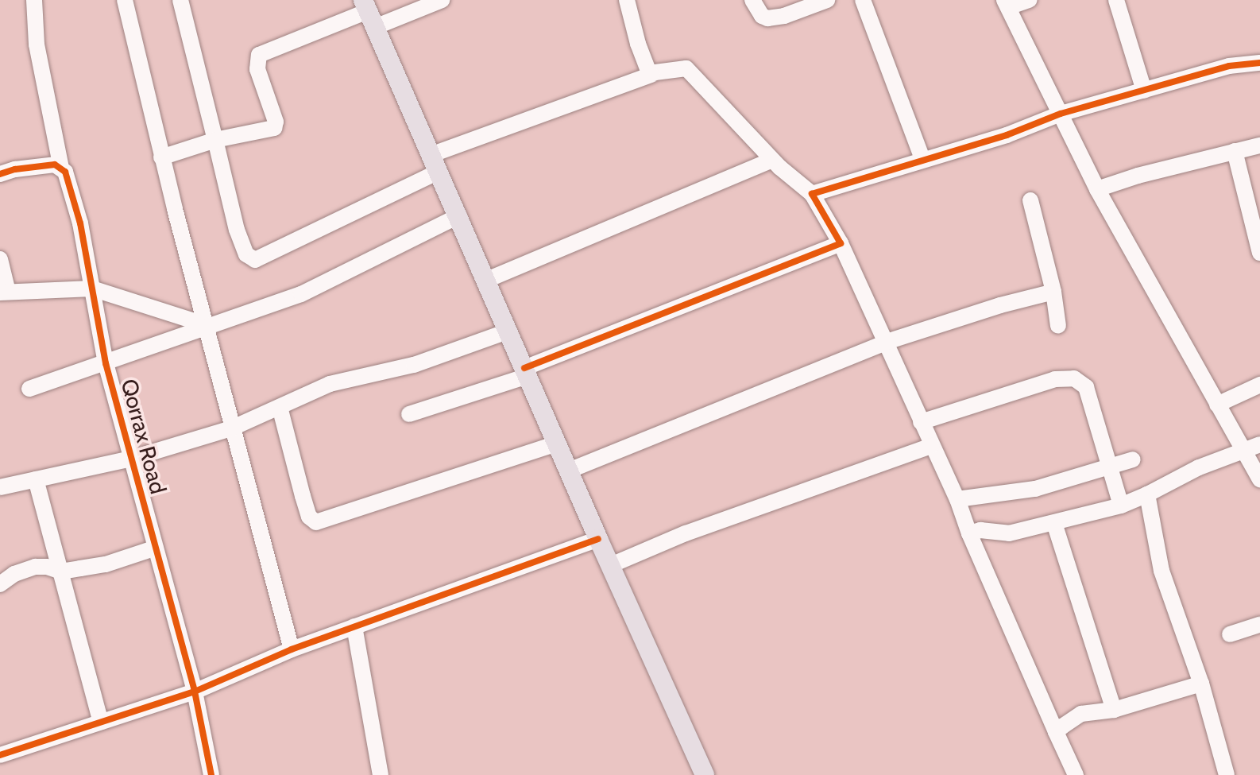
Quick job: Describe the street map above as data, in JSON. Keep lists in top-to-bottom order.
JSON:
{
  "streets": {
    "street": ["Qorrax Road"]
  }
}
